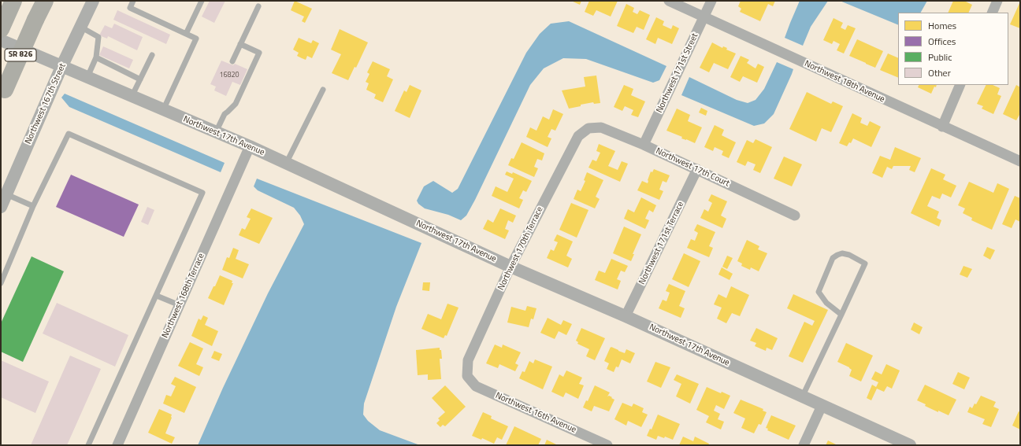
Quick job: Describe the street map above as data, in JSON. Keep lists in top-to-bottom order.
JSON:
{
  "streets": {
    "highway": ["SR 826"],
    "street": [
      "Northwest 171st Street",
      "Northwest 18th Avenue",
      "Northwest 167th Street",
      "Northwest 17th Avenue",
      "Northwest 17th Court",
      "Northwest 171st Terrace",
      "Northwest 170th Terrace",
      "Northwest 168th Terrace",
      "Northwest 16th Avenue"
    ]
  },
  "crossings": [
    ["Northwest 171st Street", "Northwest 18th Avenue"],
    ["Northwest 171st Street", "Northwest 17th Court"],
    ["Northwest 167th Street", "Northwest 17th Avenue"],
    ["Northwest 17th Avenue", "Northwest 171st Terrace"],
    ["Northwest 17th Avenue", "Northwest 170th Terrace"],
    ["Northwest 17th Avenue", "Northwest 168th Terrace"],
    ["Northwest 17th Court", "Northwest 171st Terrace"],
    ["Northwest 17th Court", "Northwest 170th Terrace"],
    ["Northwest 170th Terrace", "Northwest 16th Avenue"]
  ],
  "house_numbers": ["16820"],
  "legend": [
    "Homes",
    "Offices",
    "Public",
    "Other"
  ]
}
